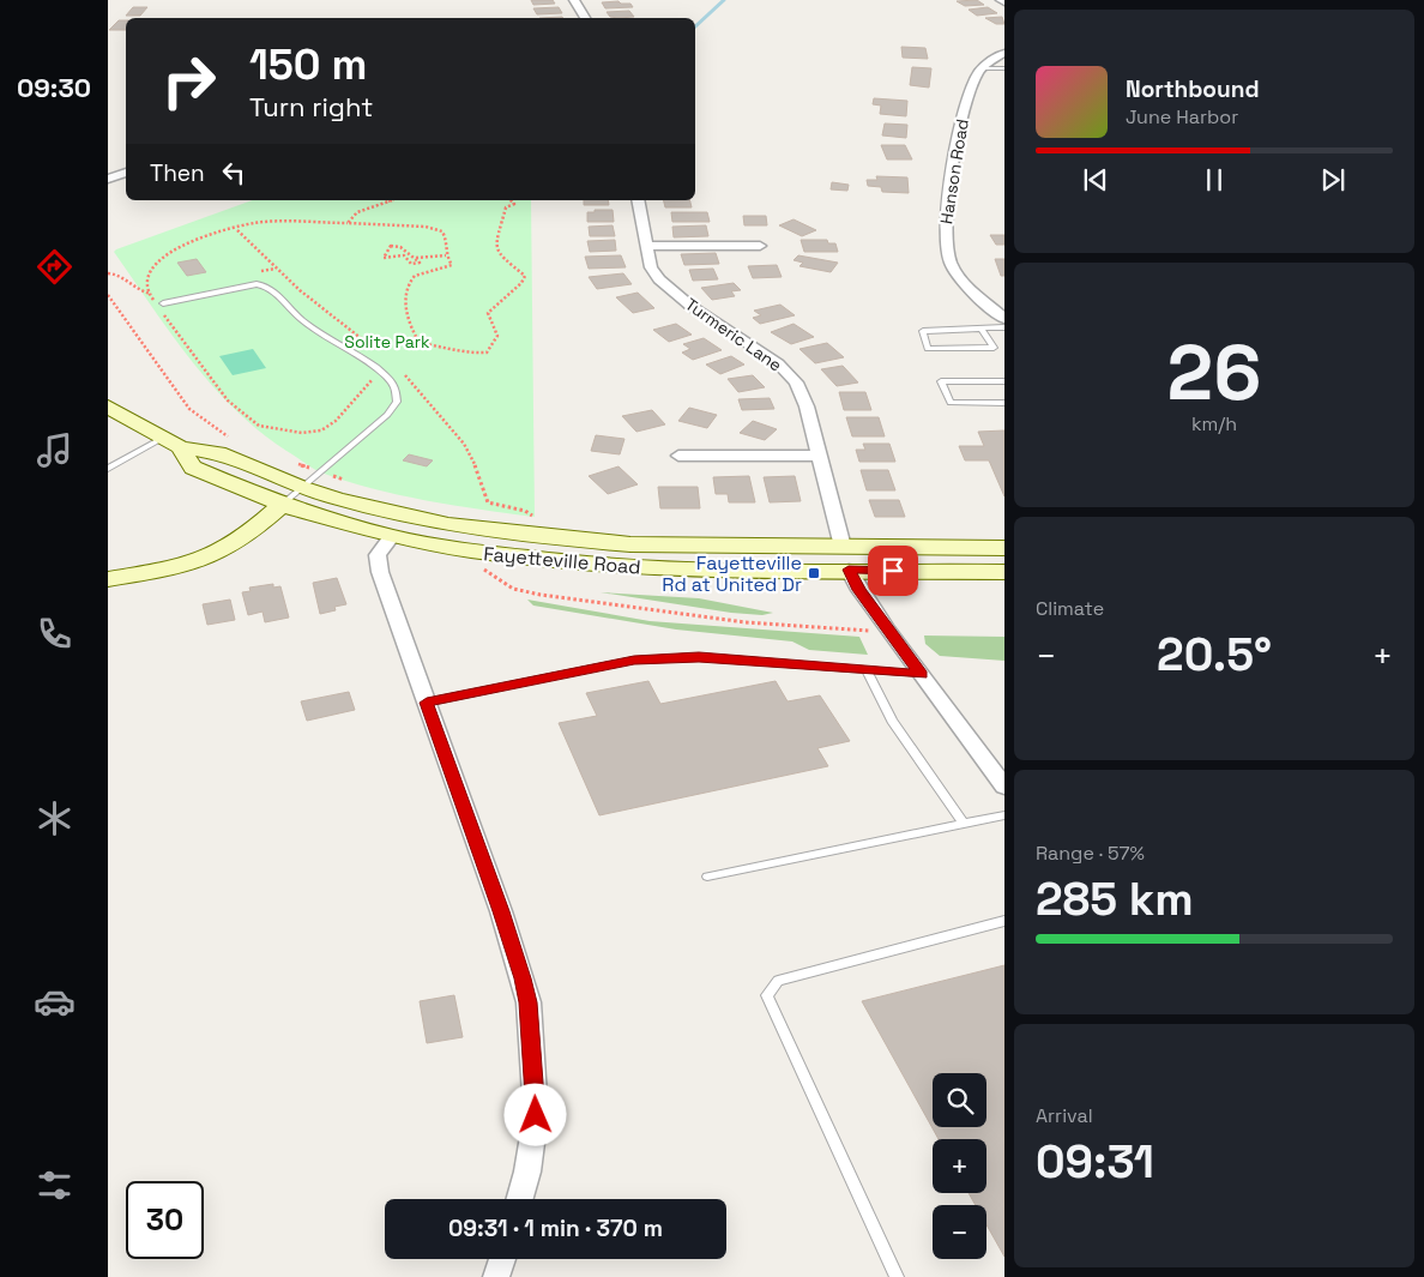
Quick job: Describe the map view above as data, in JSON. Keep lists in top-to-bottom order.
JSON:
{
  "streets": {
    "main road": ["Fayetteville Road"],
    "street": ["Hanson Road", "Turmeric Lane"]
  },
  "crossings": [
    ["Turmeric Lane", "Fayetteville Road"]
  ],
  "parks": ["Solite Park"],
  "places": {
    "transit": ["Fayetteville Rd at United Dr"]
  },
  "page": {
    "tabs": "09:30",
    "turn": ["150 m", "Turn right"],
    "song": ["Northbound", "June Harbor"],
    "then": "Then",
    "tile": [
      ["26", "km/h"],
      "Climate",
      ["Range · 57%", "285 km"],
      ["Arrival", "09:31"]
    ],
    "heat": ["−", "20.5°", "+"],
    "map_buttons": ["+", "−"],
    "limit": "30",
    "trip": "09:31 · 1 min · 370 m"
  }
}
